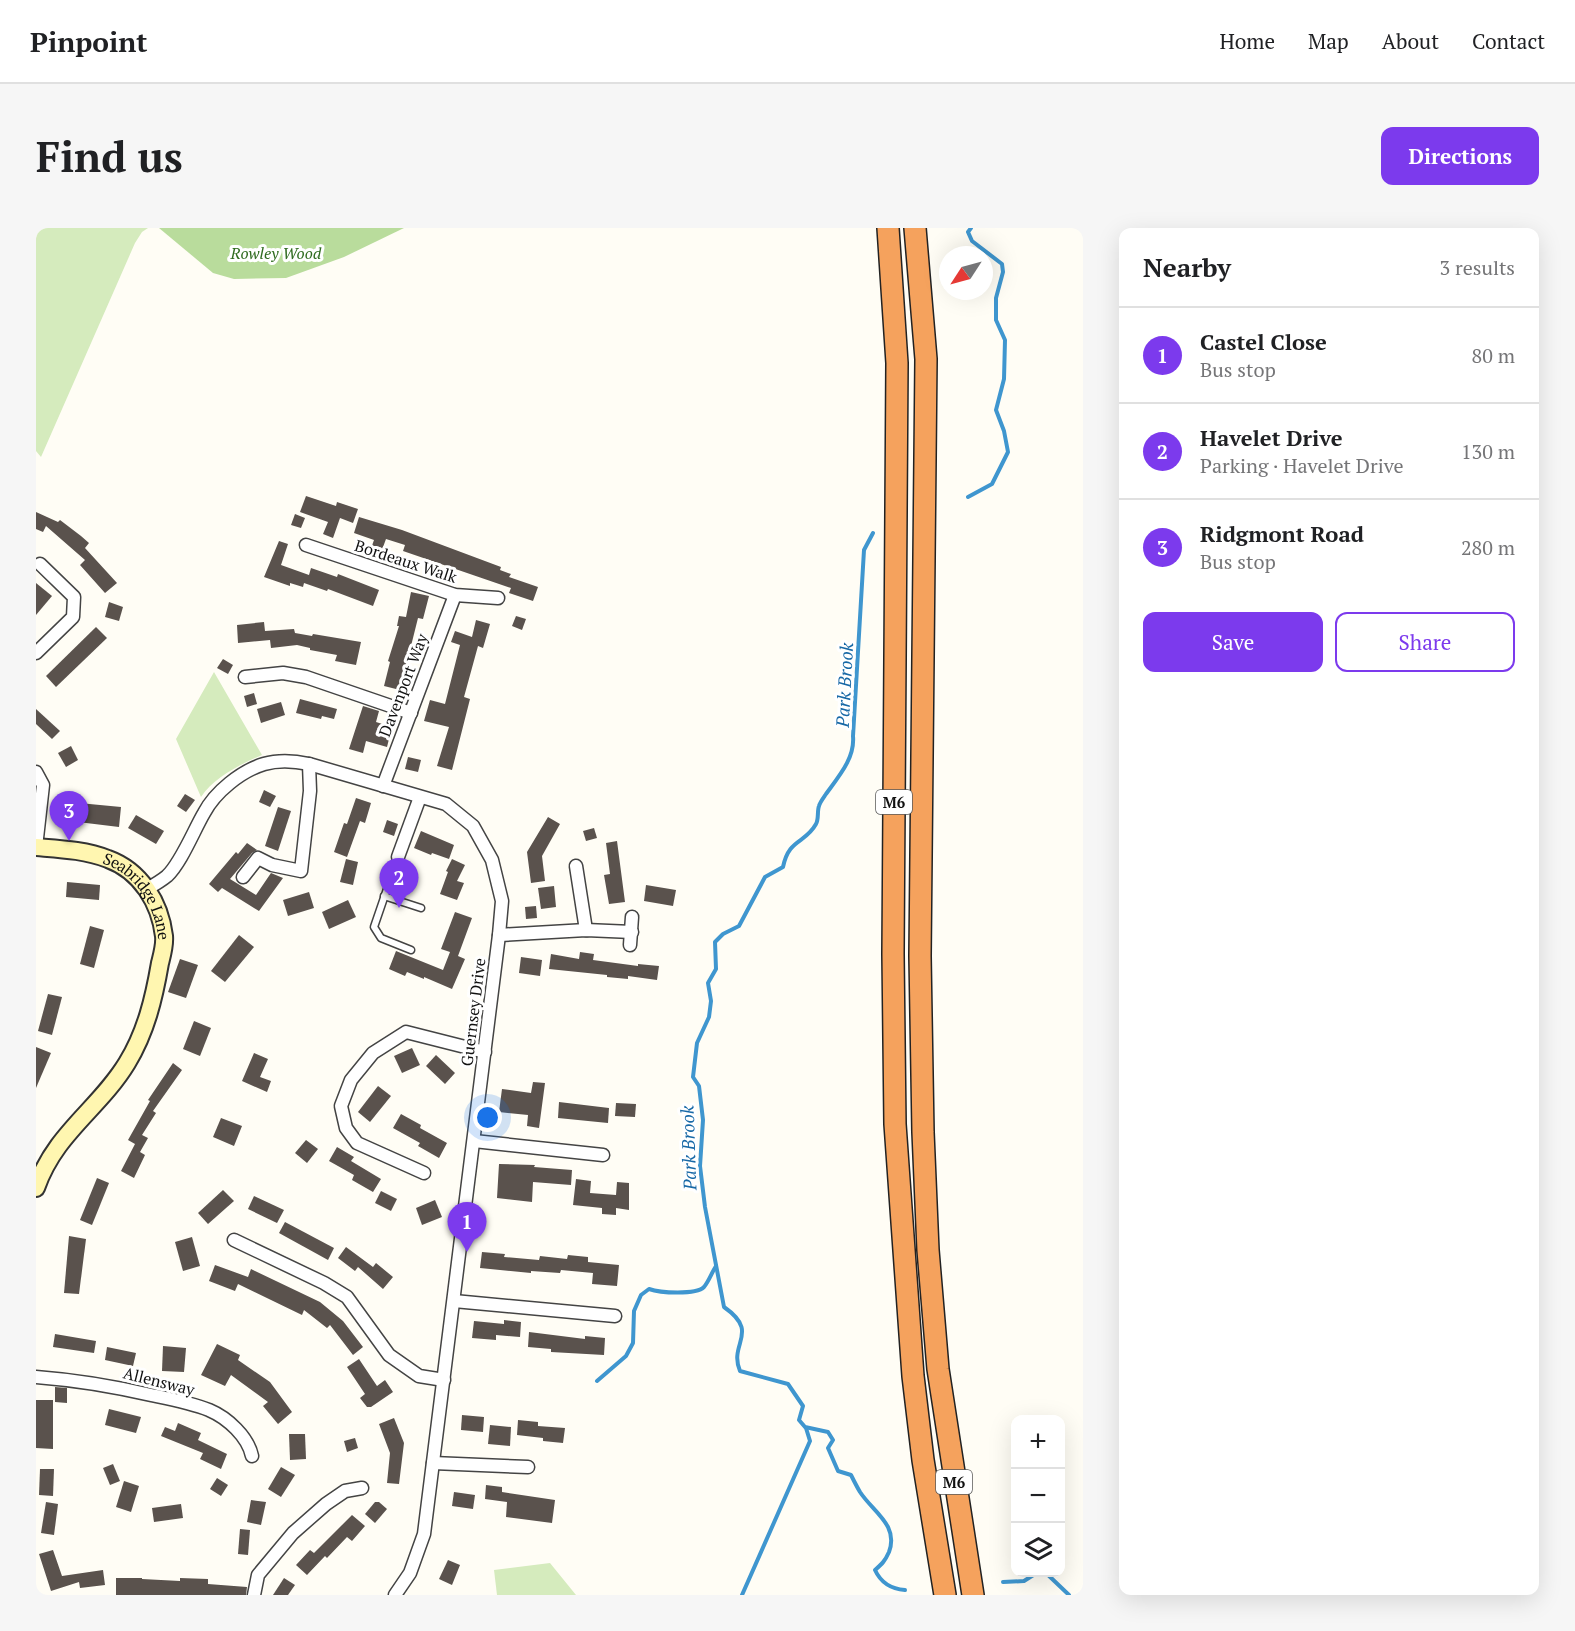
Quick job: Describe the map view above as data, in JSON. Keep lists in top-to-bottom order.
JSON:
{
  "streets": {
    "highway": ["M6"],
    "street": [
      "Bordeaux Walk",
      "Davenport Way",
      "Seabridge Lane",
      "Guernsey Drive",
      "Allensway"
    ]
  },
  "crossings": [
    ["Bordeaux Walk", "Davenport Way"],
    ["Davenport Way", "Guernsey Drive"],
    ["Seabridge Lane", "Guernsey Drive"]
  ],
  "water": ["Park Brook"],
  "parks": ["Rowley Wood"],
  "north": "bottom left",
  "page": {
    "header": "Pinpoint",
    "nav": [
      "Home",
      "Map",
      "About",
      "Contact"
    ],
    "buttons": [
      "Directions",
      ["Save", "Share"]
    ],
    "title": "Find us",
    "heading": ["Nearby", "3 results"],
    "list": [
      {
        "mark": "1",
        "name": "Castel Close",
        "note": "Bus stop",
        "value": "80 m"
      },
      {
        "mark": "2",
        "name": "Havelet Drive",
        "note": "Parking · Havelet Drive",
        "value": "130 m"
      },
      {
        "mark": "3",
        "name": "Ridgmont Road",
        "note": "Bus stop",
        "value": "280 m"
      }
    ],
    "pins": ["3", "2", "1"],
    "map_buttons": ["+", "−"]
  }
}
